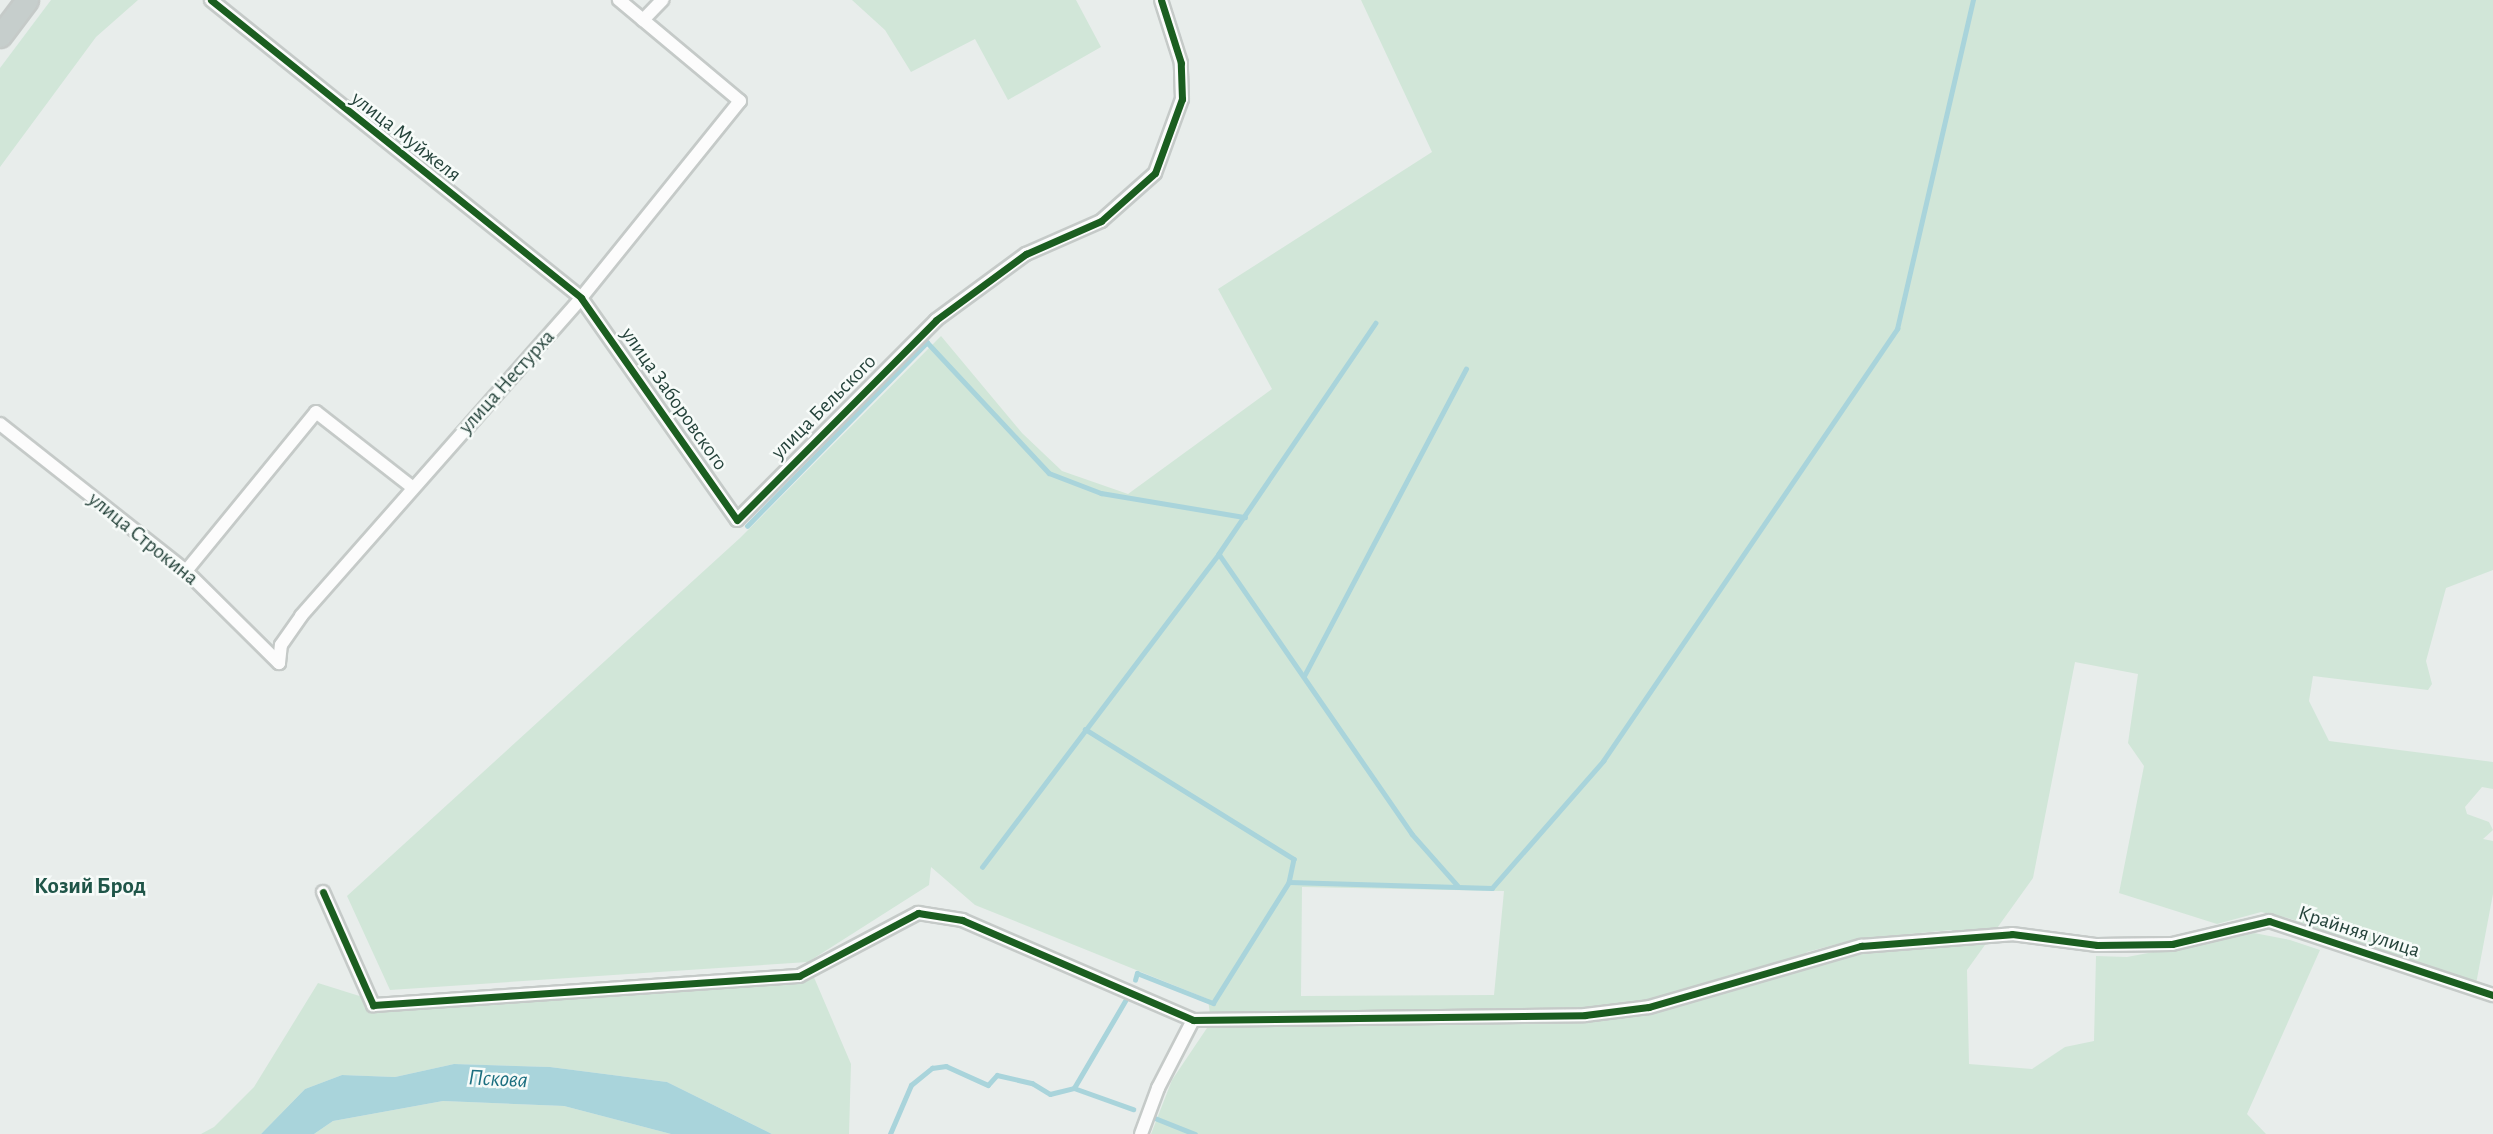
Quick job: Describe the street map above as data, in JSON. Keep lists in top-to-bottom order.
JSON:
{
  "streets": {
    "street": [
      "улица Муйжеля",
      "улица Нестурха",
      "улица Заборовского",
      "улица Бельского",
      "улица Строкина",
      "Крайняя улица"
    ]
  },
  "crossings": [
    ["улица Муйжеля", "улица Нестурха"],
    ["улица Муйжеля", "улица Заборовского"],
    ["улица Нестурха", "улица Заборовского"],
    ["улица Нестурха", "улица Строкина"],
    ["улица Заборовского", "улица Бельского"]
  ],
  "districts": ["Козий Брод"],
  "water": ["Пскова"]
}
